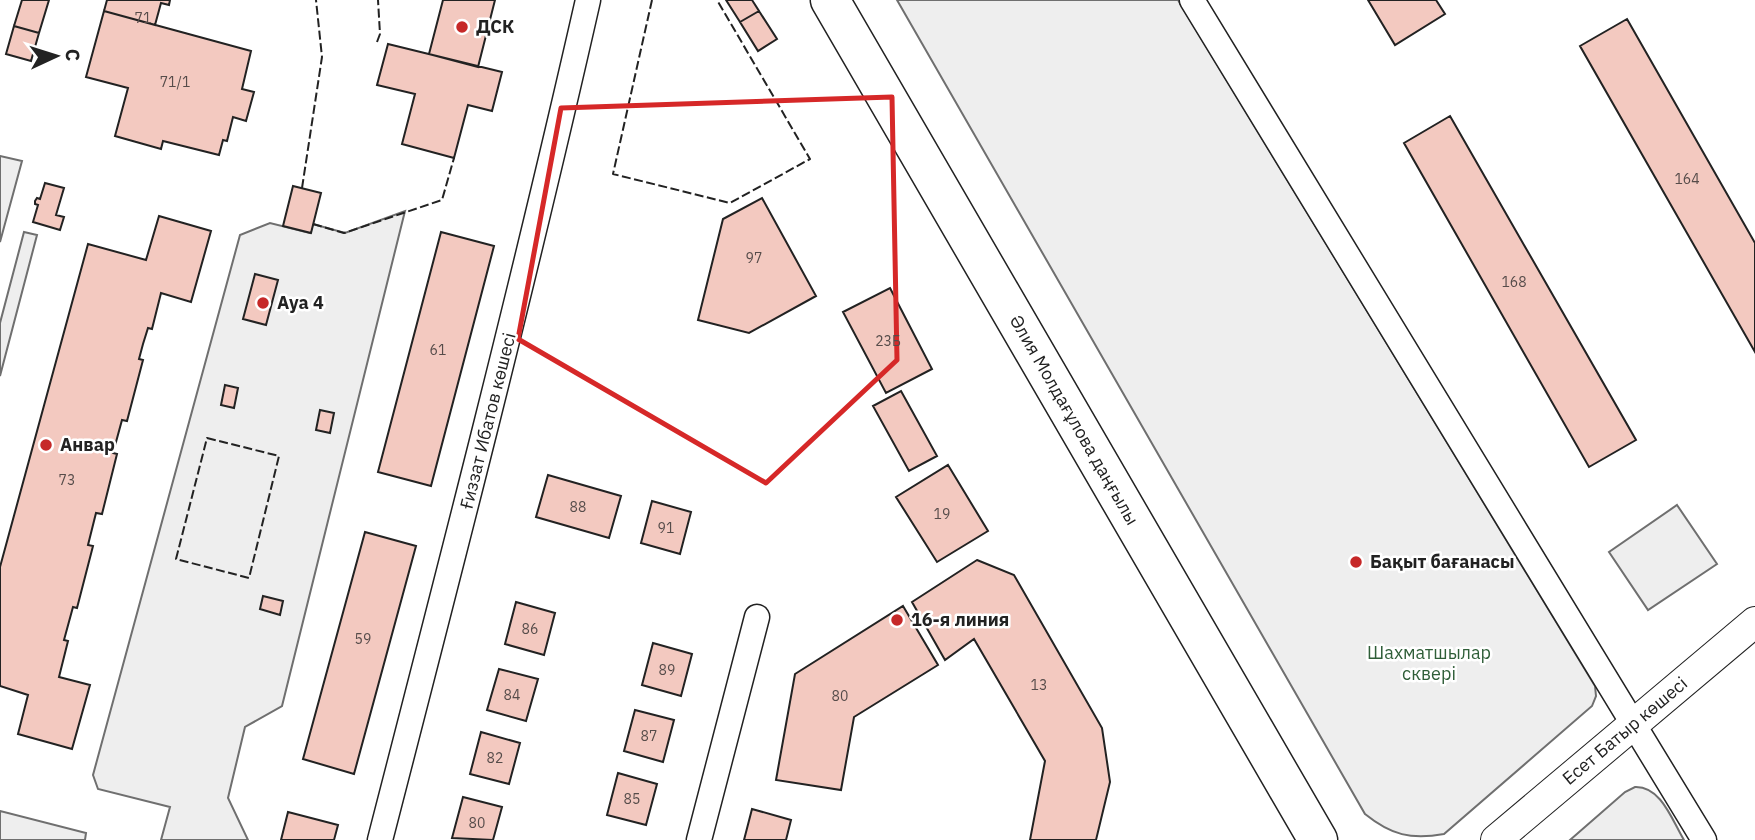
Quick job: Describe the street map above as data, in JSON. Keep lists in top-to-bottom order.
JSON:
{
  "streets": {
    "main road": ["Әлия Молдағұлова даңғылы"],
    "street": ["Ғиззат Ибатов көшесі", "Есет Батыр көшесі"]
  },
  "parks": ["Шахматшылар сквері"],
  "places": [
    "ДСК",
    "Aya 4",
    "Анвар",
    "Бақыт бағанасы",
    "16-я линия"
  ],
  "house_numbers": [
    "71",
    "71/1",
    "164",
    "97",
    "168",
    "23Б",
    "61",
    "73",
    "88",
    "19",
    "91",
    "86",
    "59",
    "89",
    "13",
    "84",
    "80",
    "87",
    "82",
    "85",
    "80"
  ],
  "north": "right"
}
